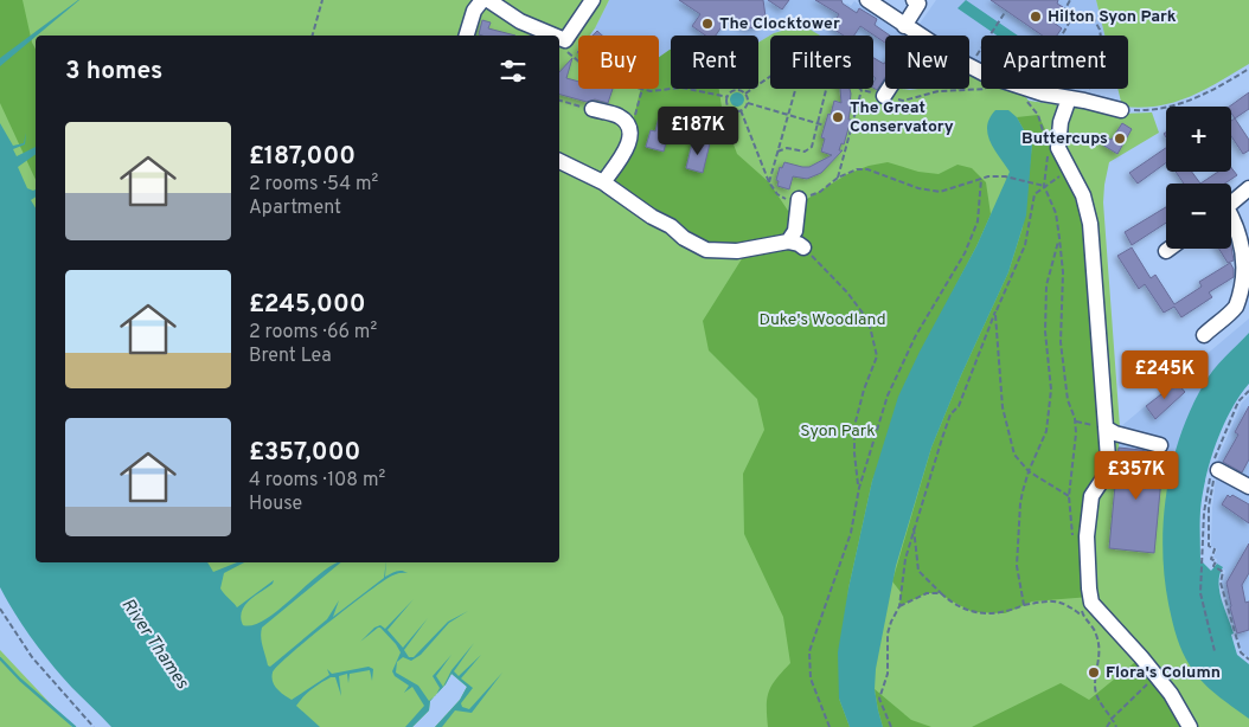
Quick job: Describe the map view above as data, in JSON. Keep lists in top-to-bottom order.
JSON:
{
  "water": ["River Thames"],
  "parks": ["Duke's Woodland", "Syon Park"],
  "places": [
    "Hilton Syon Park",
    "The Clocktower",
    "The Great Conservatory",
    "Buttercups",
    "Flora's Column"
  ],
  "page": {
    "chip": [
      "Buy",
      "Rent",
      "Filters",
      "New",
      "Apartment"
    ],
    "heading": "3 homes",
    "map_buttons": ["+", "−"],
    "price": ["£187K", "£245K", "£357K"],
    "list": [
      {
        "name": "£187,000",
        "note": "2 rooms · 54 m² · Apartment"
      },
      {
        "name": "£245,000",
        "note": "2 rooms · 66 m² · Brent Lea"
      },
      {
        "name": "£357,000",
        "note": "4 rooms · 108 m² · House"
      }
    ]
  }
}
